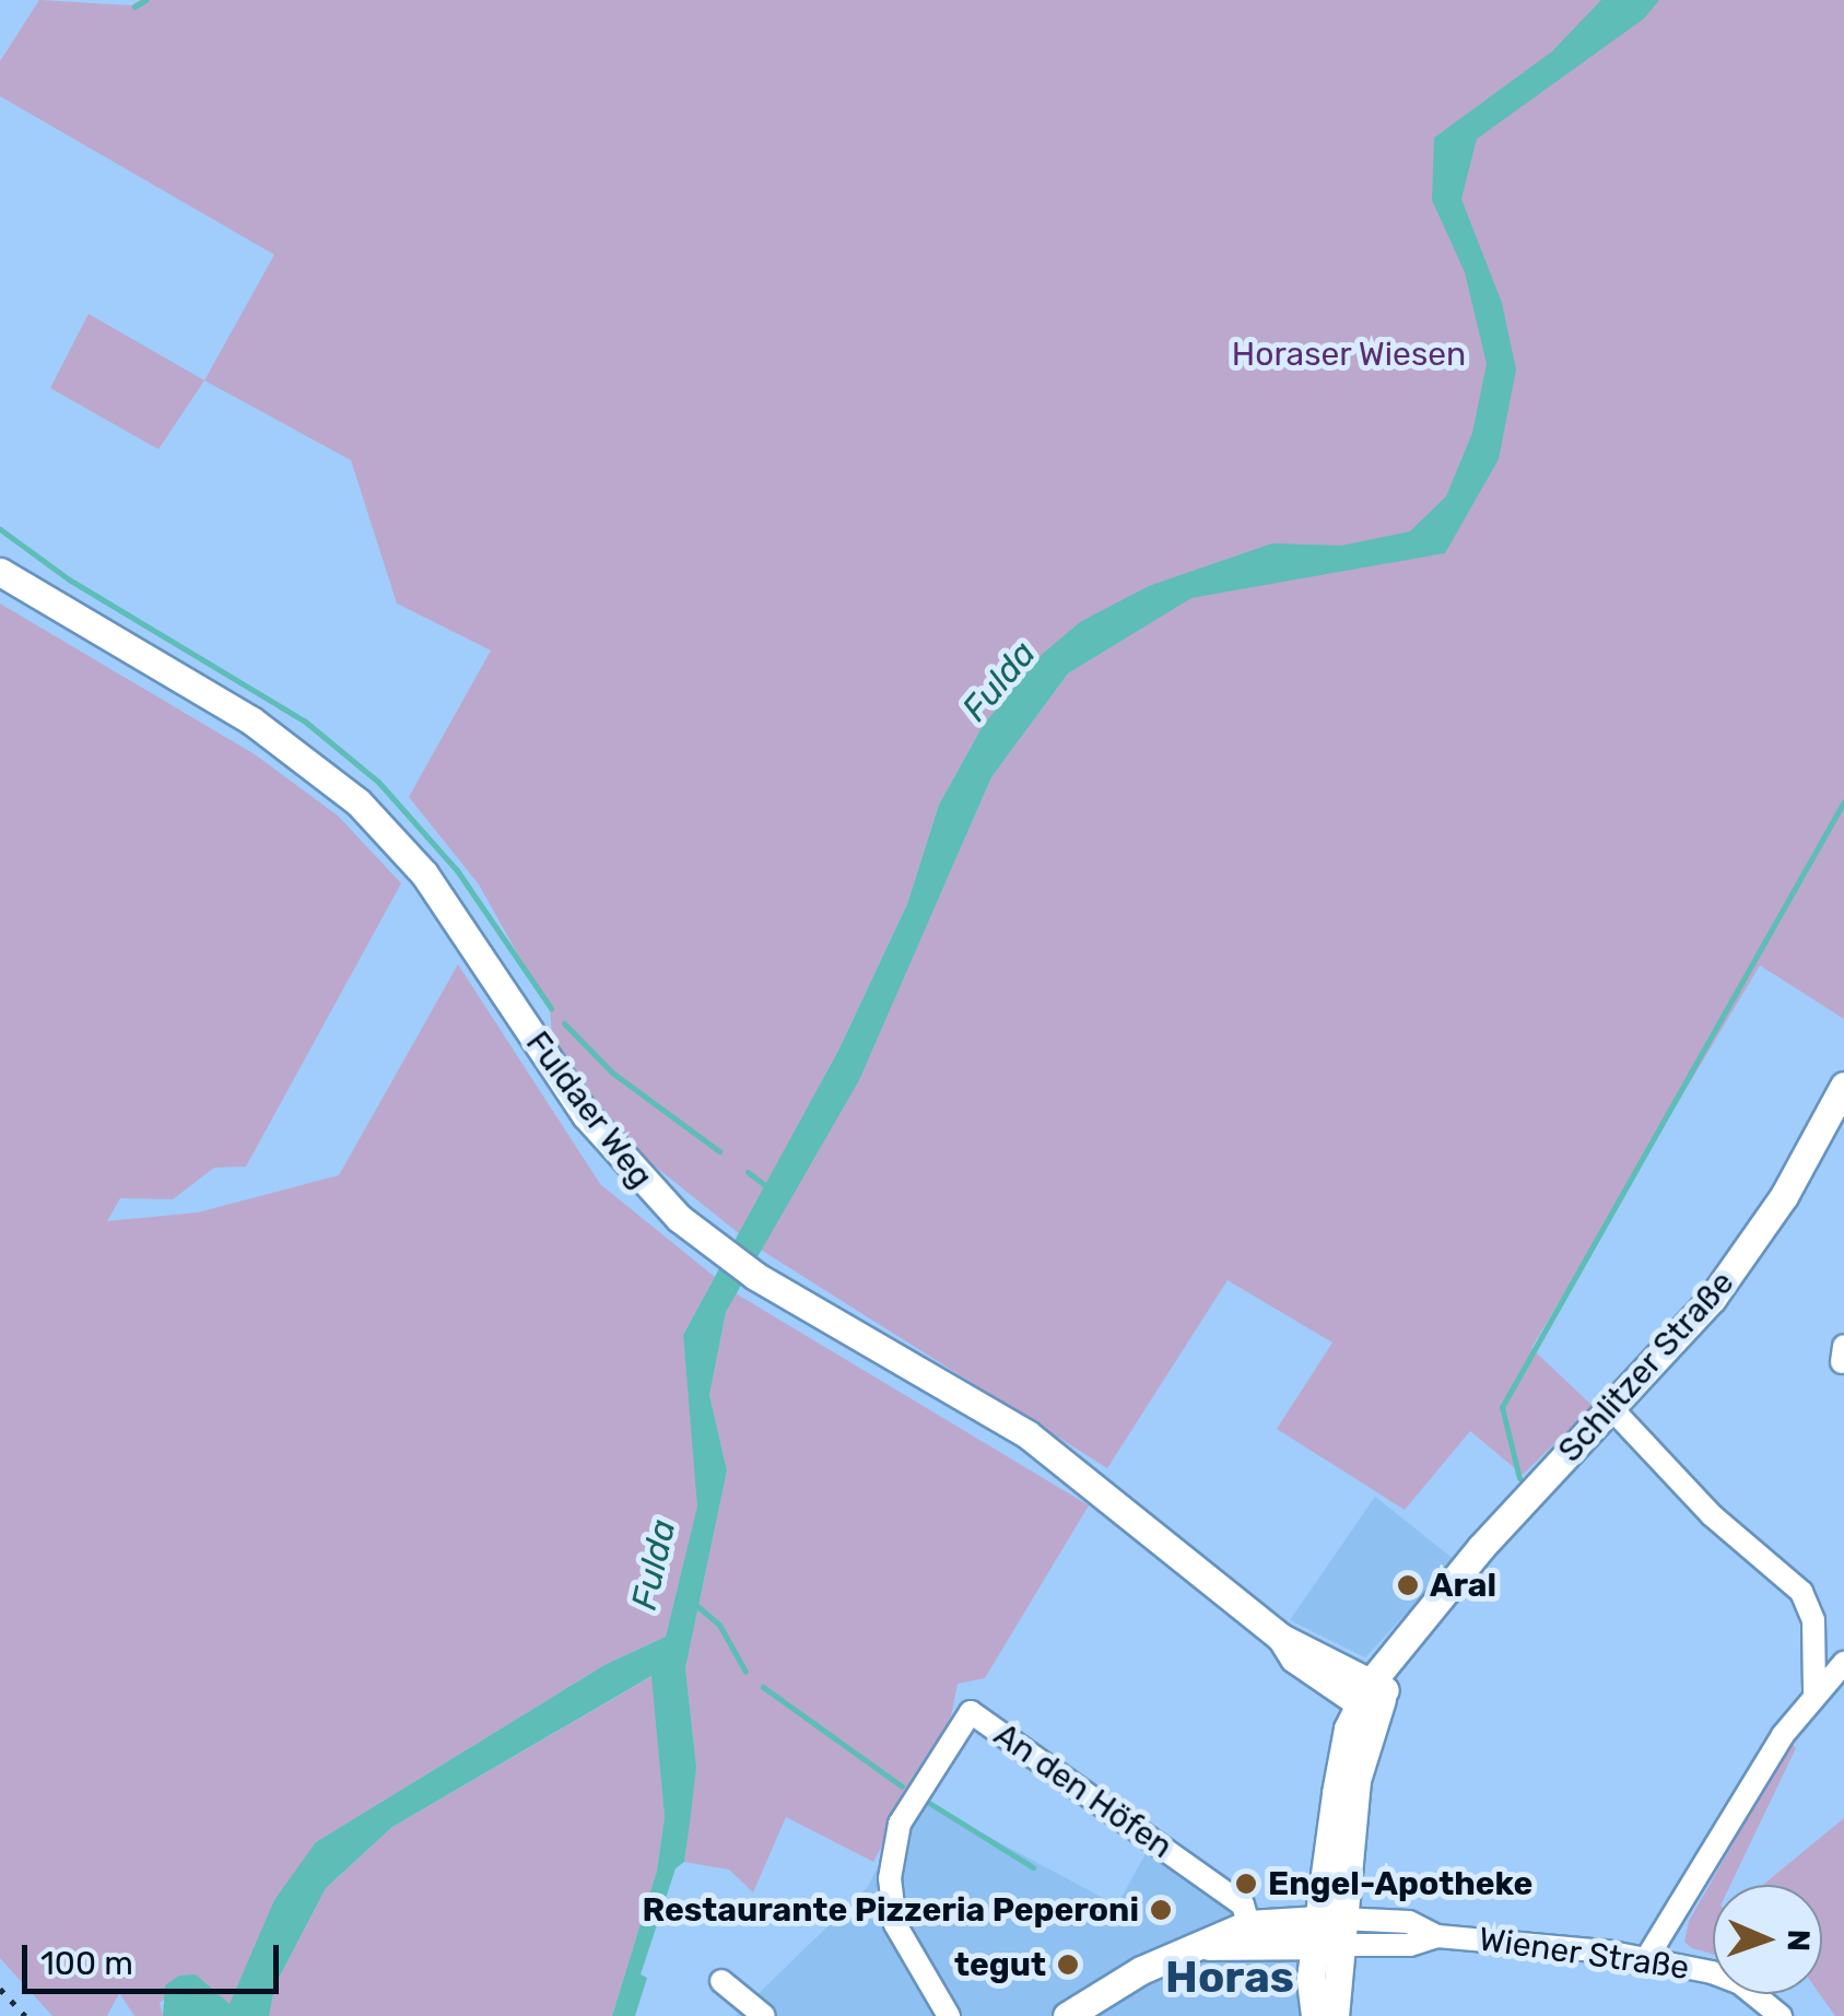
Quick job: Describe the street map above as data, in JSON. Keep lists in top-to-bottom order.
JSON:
{
  "streets": {
    "main road": ["Fuldaer Weg", "Schlitzer Straße"],
    "street": ["An den Höfen", "Wiener Straße"]
  },
  "crossings": [
    ["Fuldaer Weg", "Schlitzer Straße"],
    ["Schlitzer Straße", "Wiener Straße"]
  ],
  "districts": ["Horas"],
  "water": ["Fulda"],
  "parks": ["Horaser Wiesen"],
  "places": [
    "Aral",
    "Engel-Apotheke",
    "Restaurante Pizzeria Peperoni",
    "tegut"
  ],
  "scale_bar": "100 m",
  "north": "right"
}
